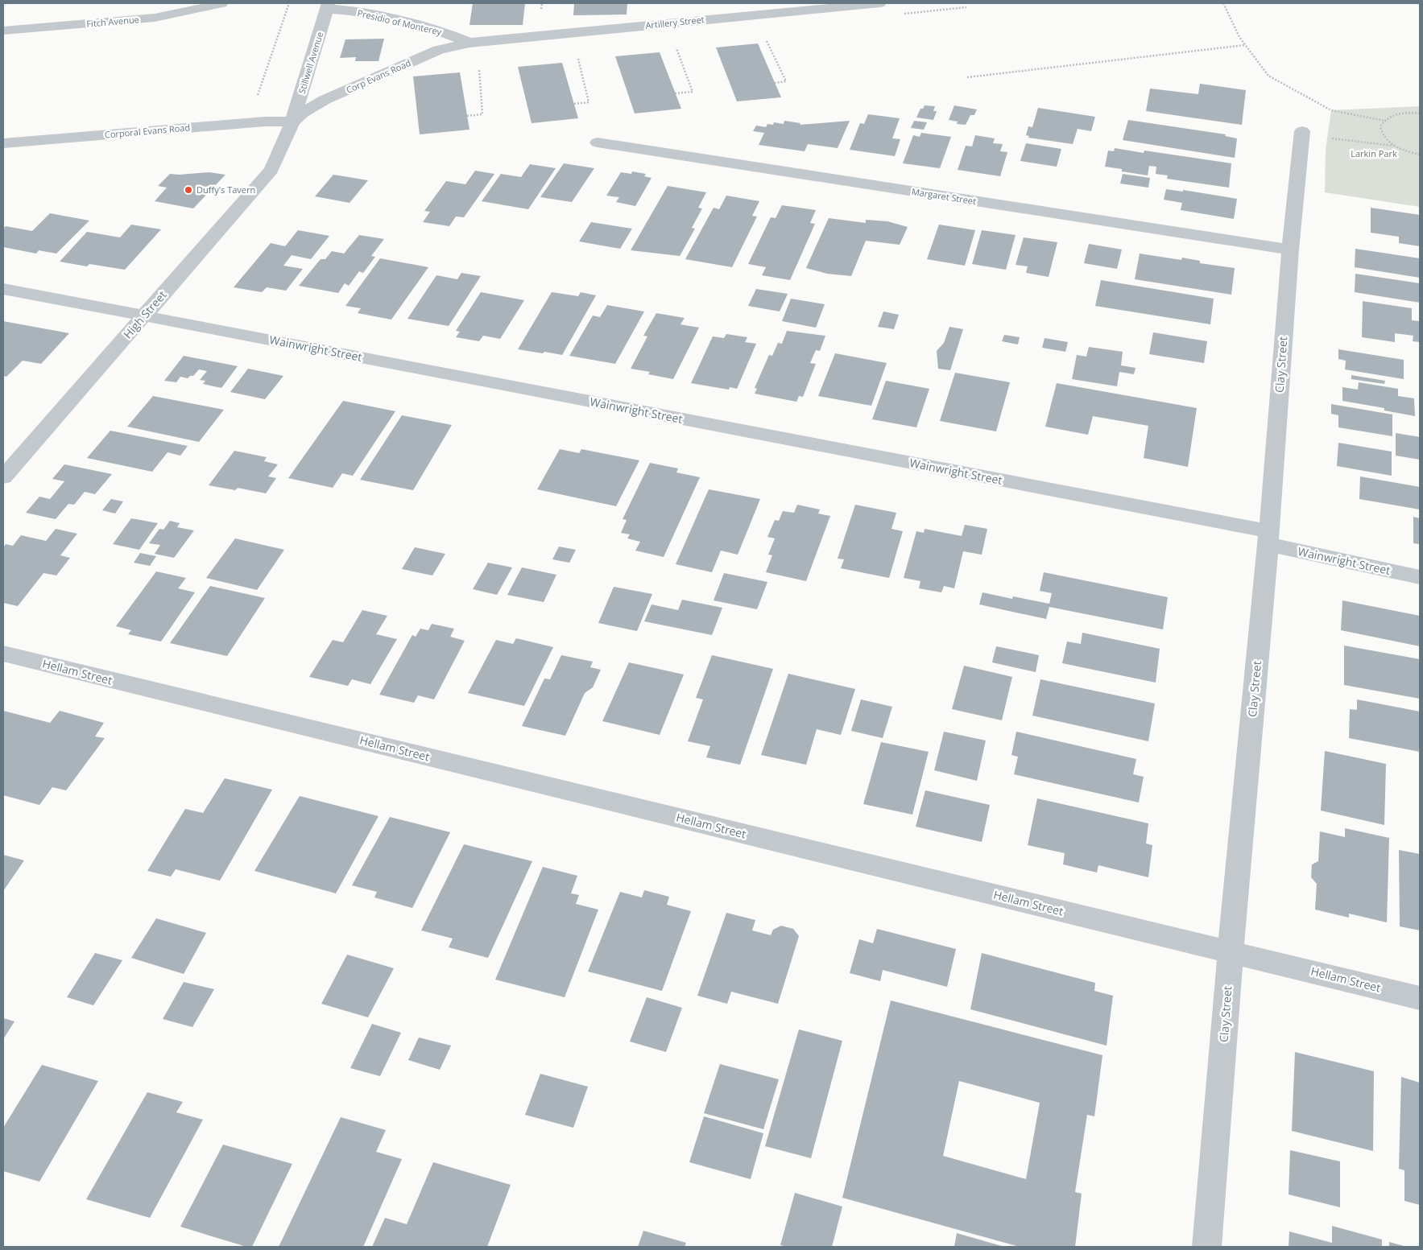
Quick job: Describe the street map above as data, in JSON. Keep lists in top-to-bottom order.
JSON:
{
  "streets": {
    "street": [
      "Fitch Avenue",
      "Presidio of Monterey",
      "Artillery Street",
      "Stillwell Avenue",
      "Corp Evans Road",
      "Corporal Evans Road",
      "Margaret Street",
      "High Street",
      "Wainwright Street",
      "Clay Street",
      "Hellam Street"
    ]
  },
  "crossings": [
    ["Presidio of Monterey", "Artillery Street"],
    ["Presidio of Monterey", "Stillwell Avenue"],
    ["Presidio of Monterey", "Corp Evans Road"],
    ["Artillery Street", "Corp Evans Road"],
    ["Stillwell Avenue", "Corp Evans Road"],
    ["Stillwell Avenue", "Corporal Evans Road"],
    ["Stillwell Avenue", "High Street"],
    ["Corp Evans Road", "Corporal Evans Road"],
    ["Corp Evans Road", "High Street"],
    ["Corporal Evans Road", "High Street"],
    ["Margaret Street", "Clay Street"],
    ["High Street", "Wainwright Street"],
    ["Wainwright Street", "Clay Street"],
    ["Clay Street", "Hellam Street"]
  ],
  "parks": ["Larkin Park"],
  "places": ["Duffy's Tavern"]
}
